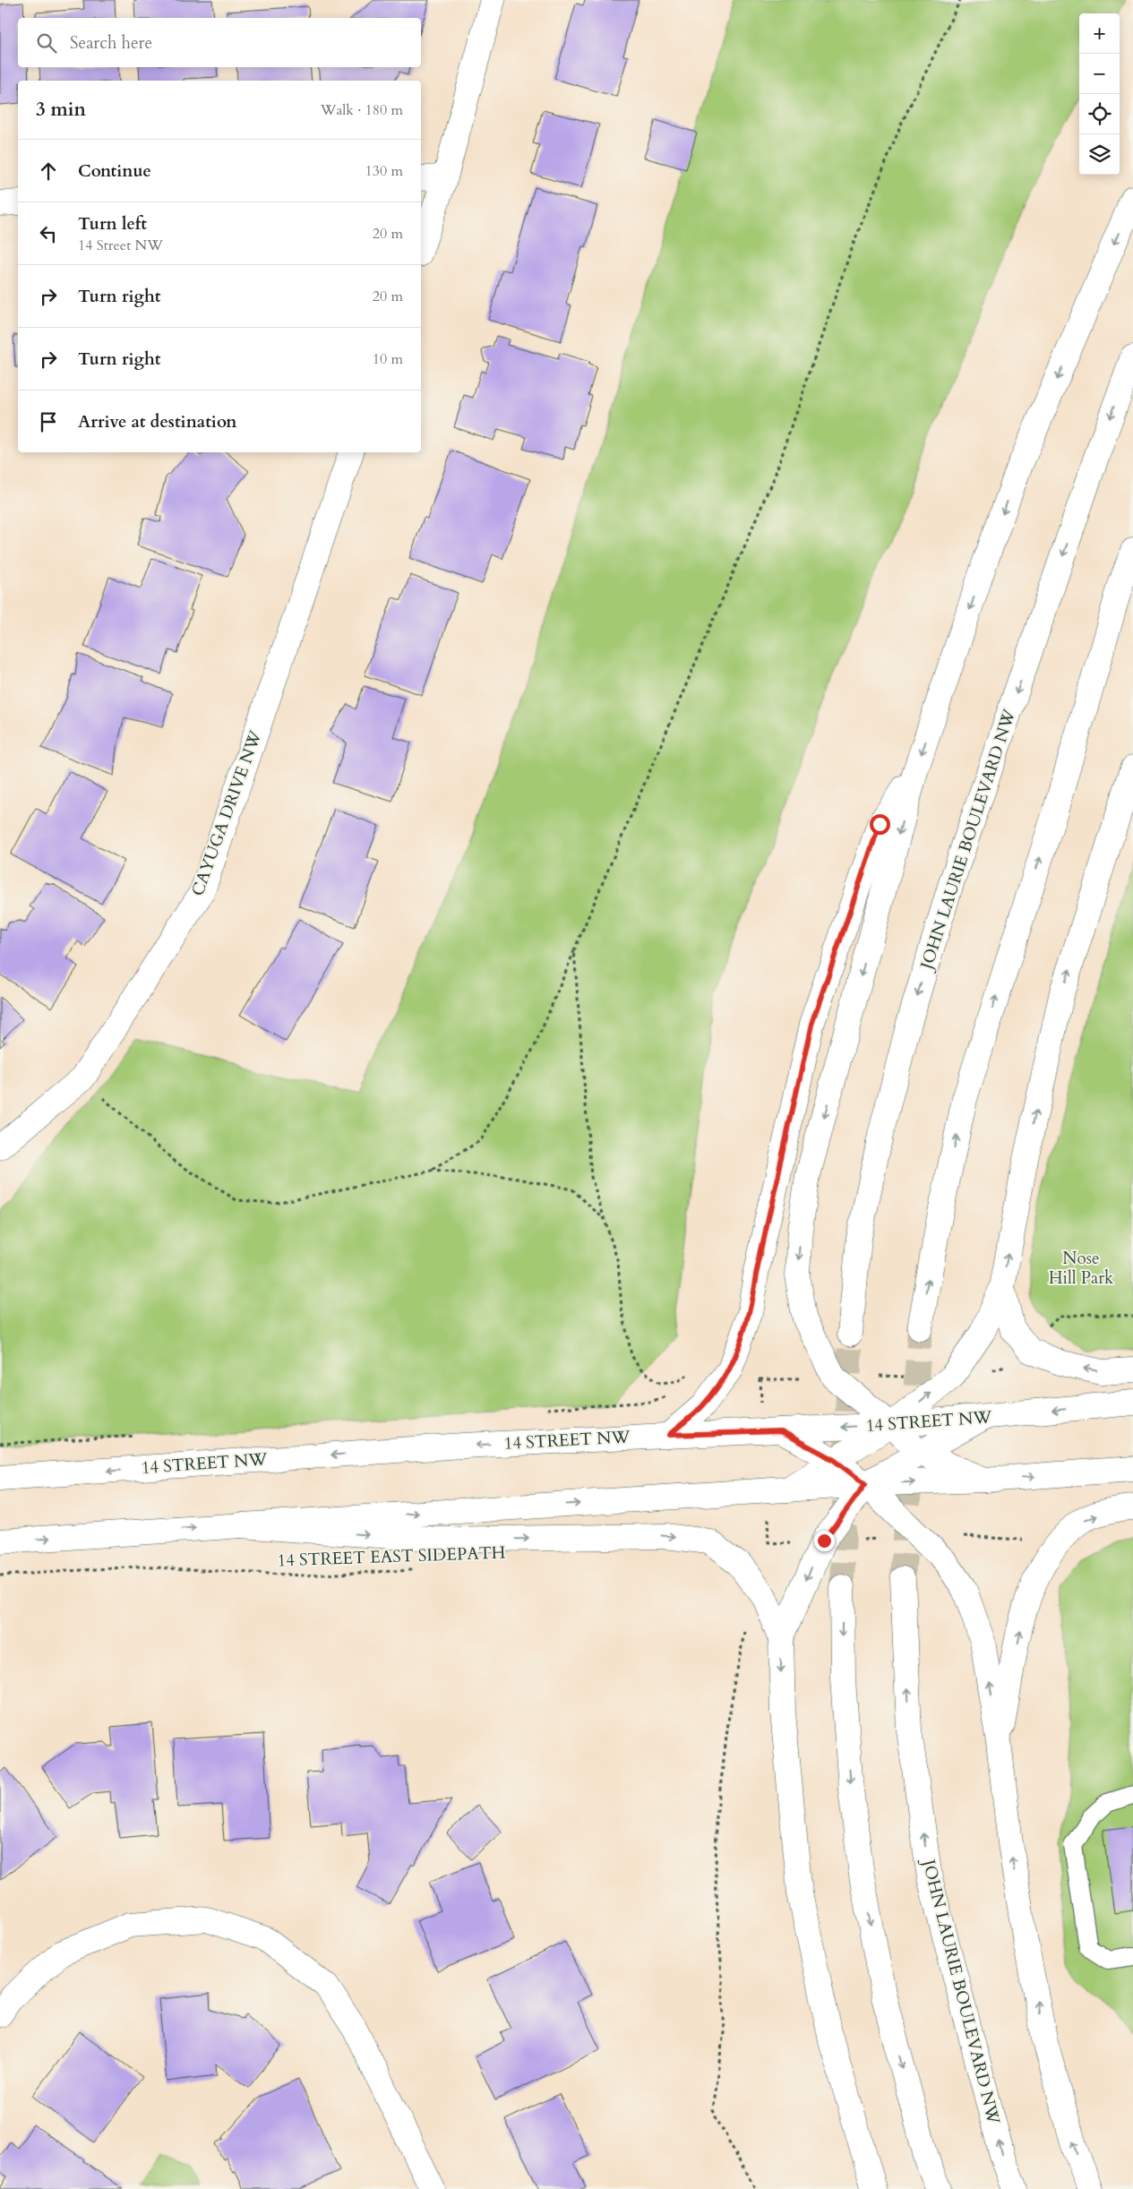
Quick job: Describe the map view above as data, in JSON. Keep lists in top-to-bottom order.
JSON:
{
  "streets": {
    "main road": ["CAYUGA DRIVE NW", "JOHN LAURIE BOULEVARD NW", "14 STREET NW"],
    "path": ["14 STREET EAST SIDEPATH"]
  },
  "parks": ["Nose Hill Park"],
  "page": {
    "map_buttons": ["+", "−"],
    "search": "Search here",
    "heading": ["3 min", "Walk · 180 m"],
    "list": [
      ["Continue", "130 m"],
      ["Turn left", "14 Street NW", "20 m"],
      ["Turn right", "20 m"],
      ["Turn right", "10 m"],
      "Arrive at destination"
    ]
  }
}
